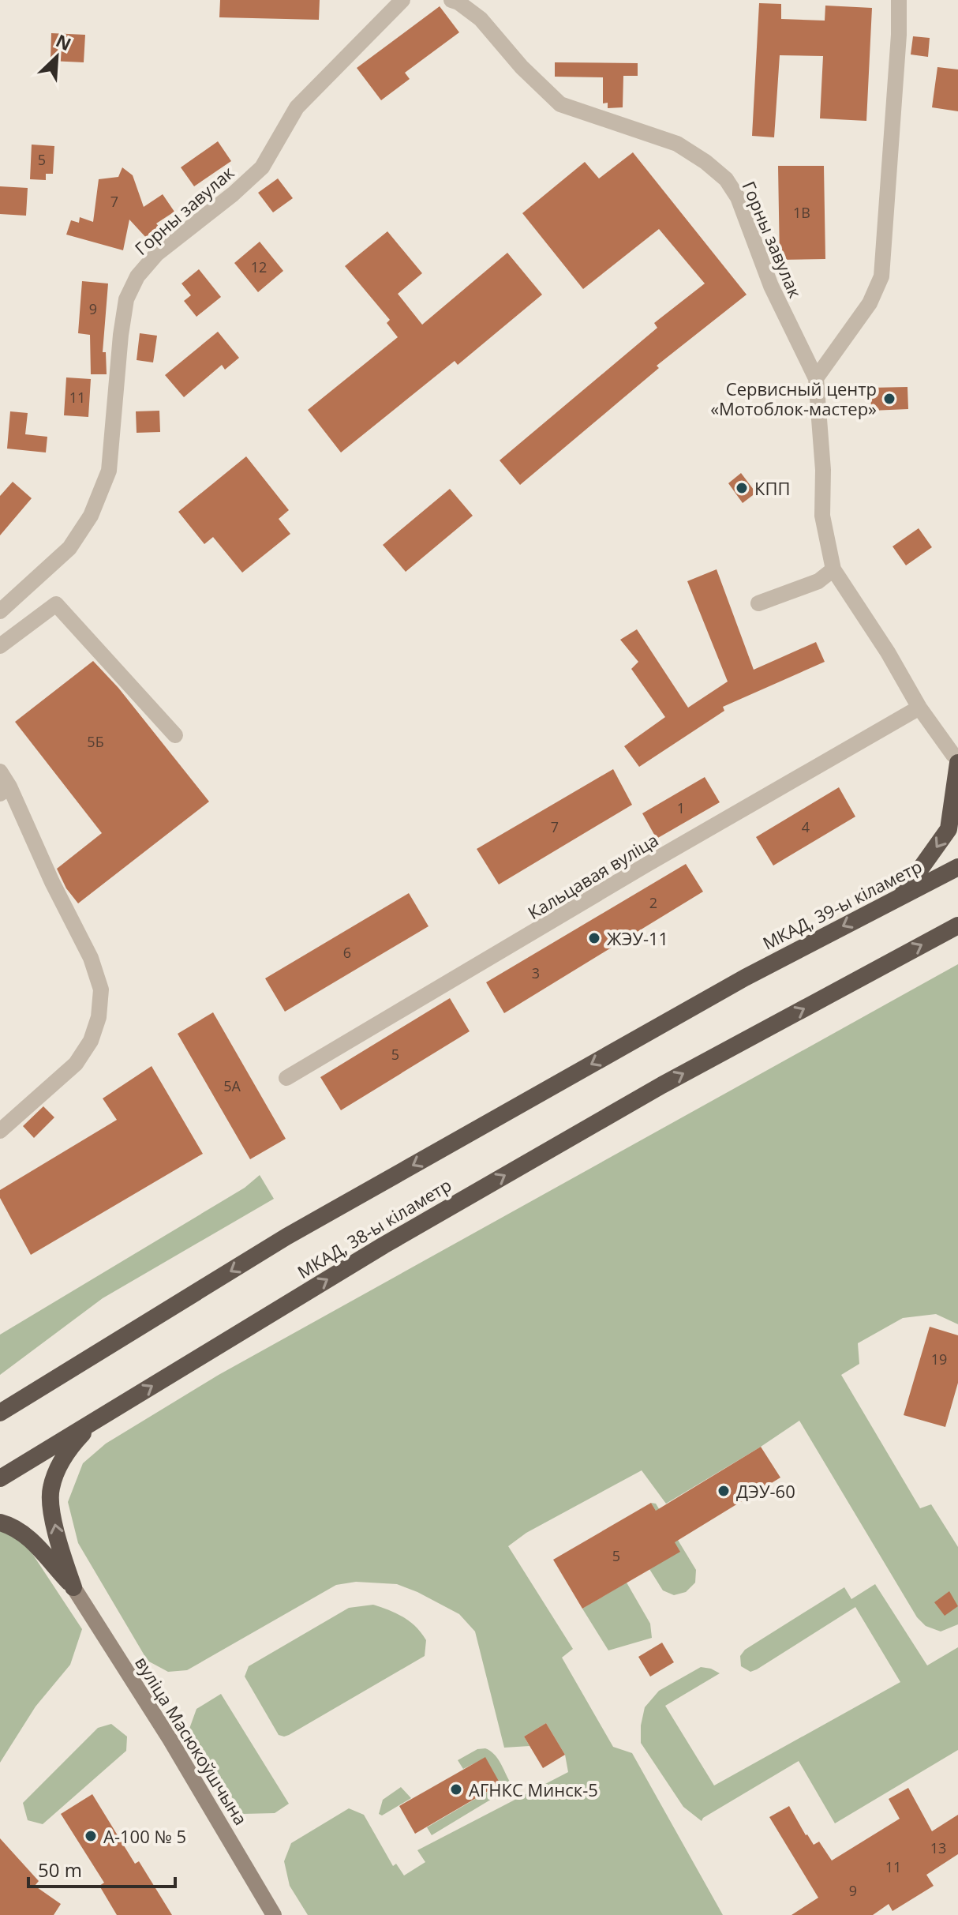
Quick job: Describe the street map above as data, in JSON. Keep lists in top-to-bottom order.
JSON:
{
  "streets": {
    "highway": ["МКАД, 39-ы кіламетр", "МКАД, 38-ы кіламетр"],
    "main road": ["вуліца Масюкоўшчына"],
    "street": ["Горны завулак", "Кальцавая вуліца"]
  },
  "crossings": [
    ["Горны завулак", "Кальцавая вуліца"],
    ["МКАД, 39-ы кіламетр", "МКАД, 38-ы кіламетр"]
  ],
  "one_way": ["МКАД, 39-ы кіламетр"],
  "places": [
    "Сервисный центр «Мотоблок-мастер»",
    "КПП",
    "ЖЭУ-11",
    "ДЭУ-60",
    "АГНКС Минск-5",
    "А-100 № 5"
  ],
  "house_numbers": [
    "5",
    "7",
    "1В",
    "12",
    "9",
    "11",
    "5Б",
    "1",
    "7",
    "4",
    "2",
    "6",
    "3",
    "5",
    "5А",
    "19",
    "5",
    "13",
    "11",
    "9"
  ],
  "scale_bar": "50 m",
  "north": "top right"
}
